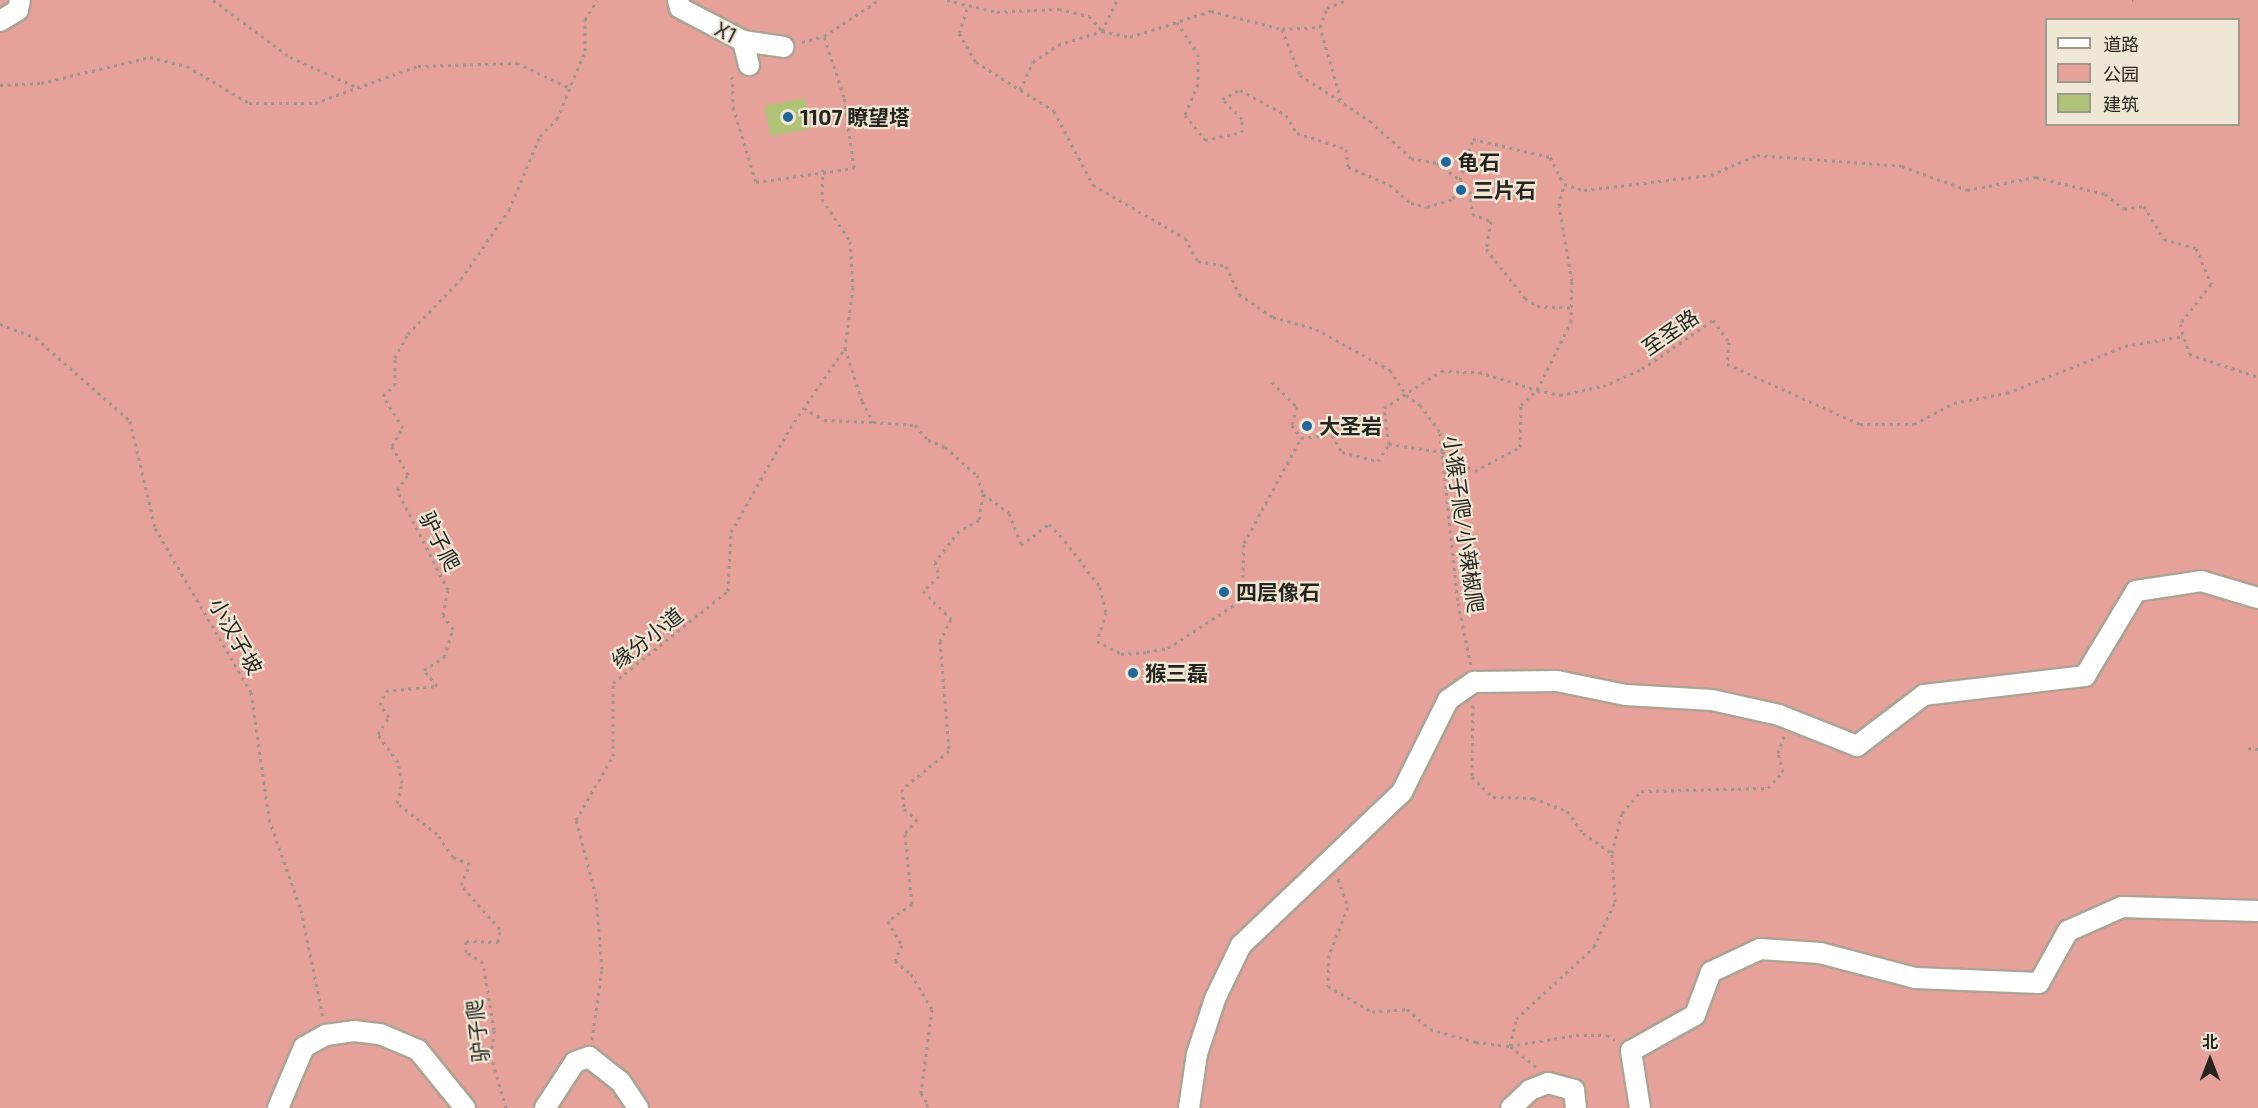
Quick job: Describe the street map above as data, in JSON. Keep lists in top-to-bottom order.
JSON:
{
  "streets": {
    "lane": ["X1"],
    "path": [
      "至圣路",
      "小猴子爬/小辣椒爬",
      "驴子爬",
      "小汉子坡",
      "缘分小道"
    ]
  },
  "places": [
    "1107 瞭望塔",
    "龟石",
    "三片石",
    "大圣岩",
    "四层像石",
    "猴三磊"
  ],
  "legend": ["道路", "公园", "建筑"],
  "north": "top"
}
